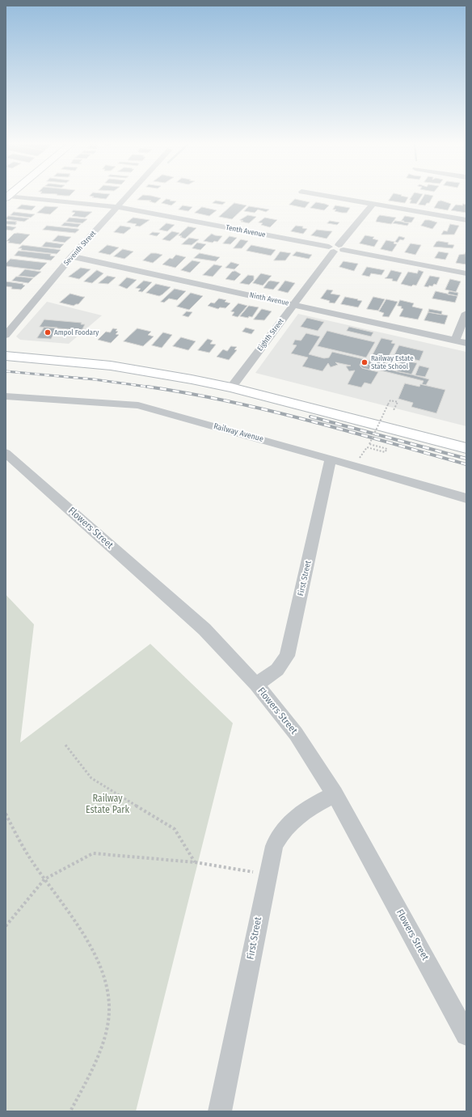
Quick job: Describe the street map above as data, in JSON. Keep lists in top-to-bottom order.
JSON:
{
  "streets": {
    "street": [
      "Tenth Avenue",
      "Seventh Street",
      "Ninth Avenue",
      "Eighth Street",
      "Railway Avenue",
      "Flowers Street",
      "First Street"
    ]
  },
  "crossings": [
    ["Tenth Avenue", "Seventh Street"],
    ["Tenth Avenue", "Eighth Street"],
    ["Seventh Street", "Ninth Avenue"],
    ["Ninth Avenue", "Eighth Street"],
    ["Railway Avenue", "First Street"],
    ["Flowers Street", "First Street"]
  ],
  "parks": ["Railway Estate Park"],
  "places": ["Ampol Foodary", "Railway Estate State School"]
}
